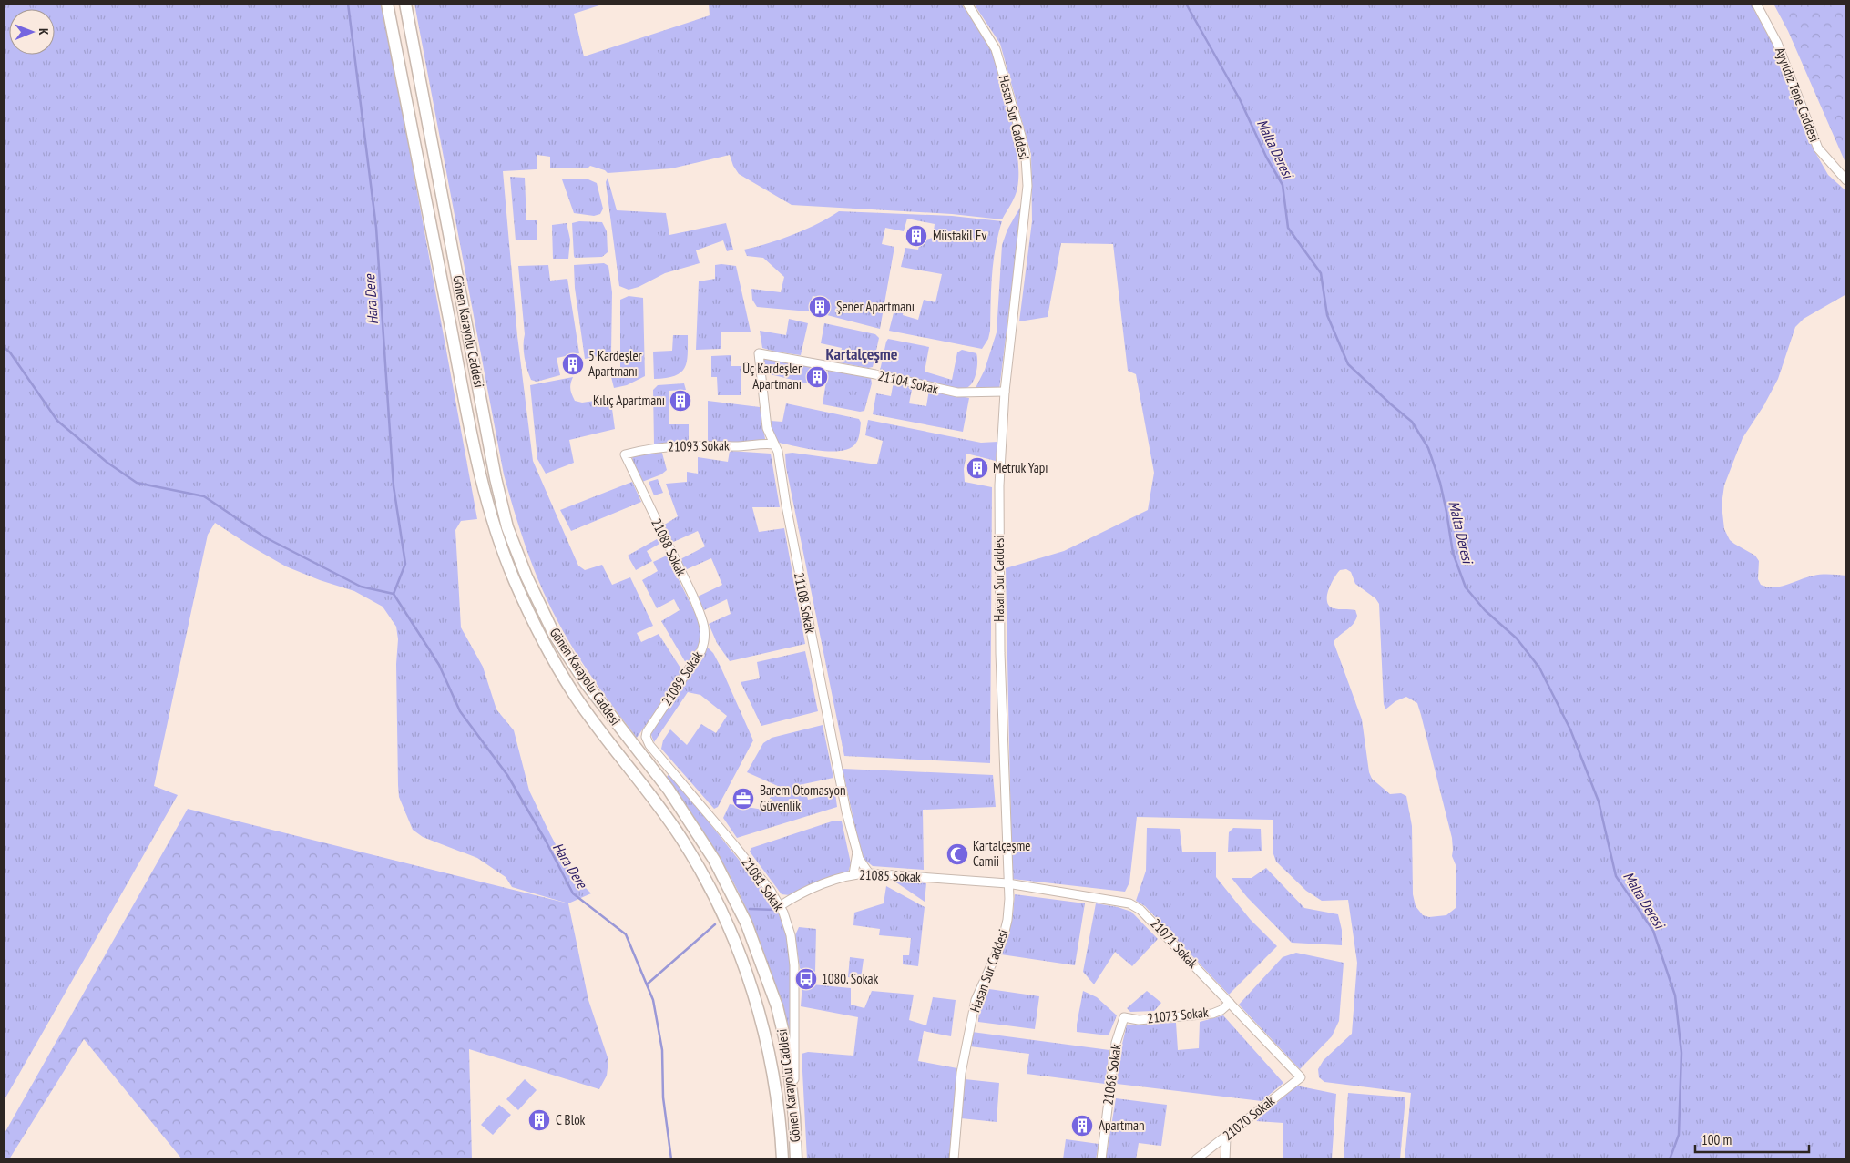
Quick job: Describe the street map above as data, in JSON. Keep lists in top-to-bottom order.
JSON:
{
  "streets": {
    "highway": ["Gönen Karayolu Caddesi"],
    "street": [
      "Ayyıldız Tepe Caddesi",
      "Hasan Sur Caddesi",
      "21104 Sokak",
      "21093 Sokak",
      "21088 Sokak",
      "21108 Sokak",
      "21089 Sokak",
      "21085 Sokak",
      "21081 Sokak",
      "21071 Sokak",
      "21073 Sokak",
      "21068 Sokak",
      "21070 Sokak"
    ]
  },
  "crossings": [
    ["Hasan Sur Caddesi", "21104 Sokak"],
    ["Hasan Sur Caddesi", "21085 Sokak"],
    ["Hasan Sur Caddesi", "21071 Sokak"],
    ["Gönen Karayolu Caddesi", "21081 Sokak"],
    ["21104 Sokak", "21108 Sokak"],
    ["21093 Sokak", "21088 Sokak"],
    ["21093 Sokak", "21108 Sokak"],
    ["21088 Sokak", "21089 Sokak"],
    ["21108 Sokak", "21085 Sokak"],
    ["21089 Sokak", "21081 Sokak"],
    ["21085 Sokak", "21081 Sokak"],
    ["21085 Sokak", "21071 Sokak"],
    ["21071 Sokak", "21073 Sokak"],
    ["21071 Sokak", "21070 Sokak"],
    ["21073 Sokak", "21068 Sokak"]
  ],
  "districts": ["Kartalçeşme"],
  "water": ["Malta Deresi", "Hara Dere"],
  "places": {
    "building": [
      "Müstakil Ev",
      "Şener Apartmanı",
      "5 Kardeşler Apartmanı",
      "Üç Kardeşler Apartmanı",
      "Kılıç Apartmanı",
      "Metruk Yapı",
      "C Blok",
      "Apartman"
    ],
    "office": ["Barem Otomasyon Güvenlik"],
    "mosque": ["Kartalçeşme Camii"],
    "bus stop": ["1080. Sokak"]
  },
  "scale_bar": "100 m",
  "north": "right"
}
